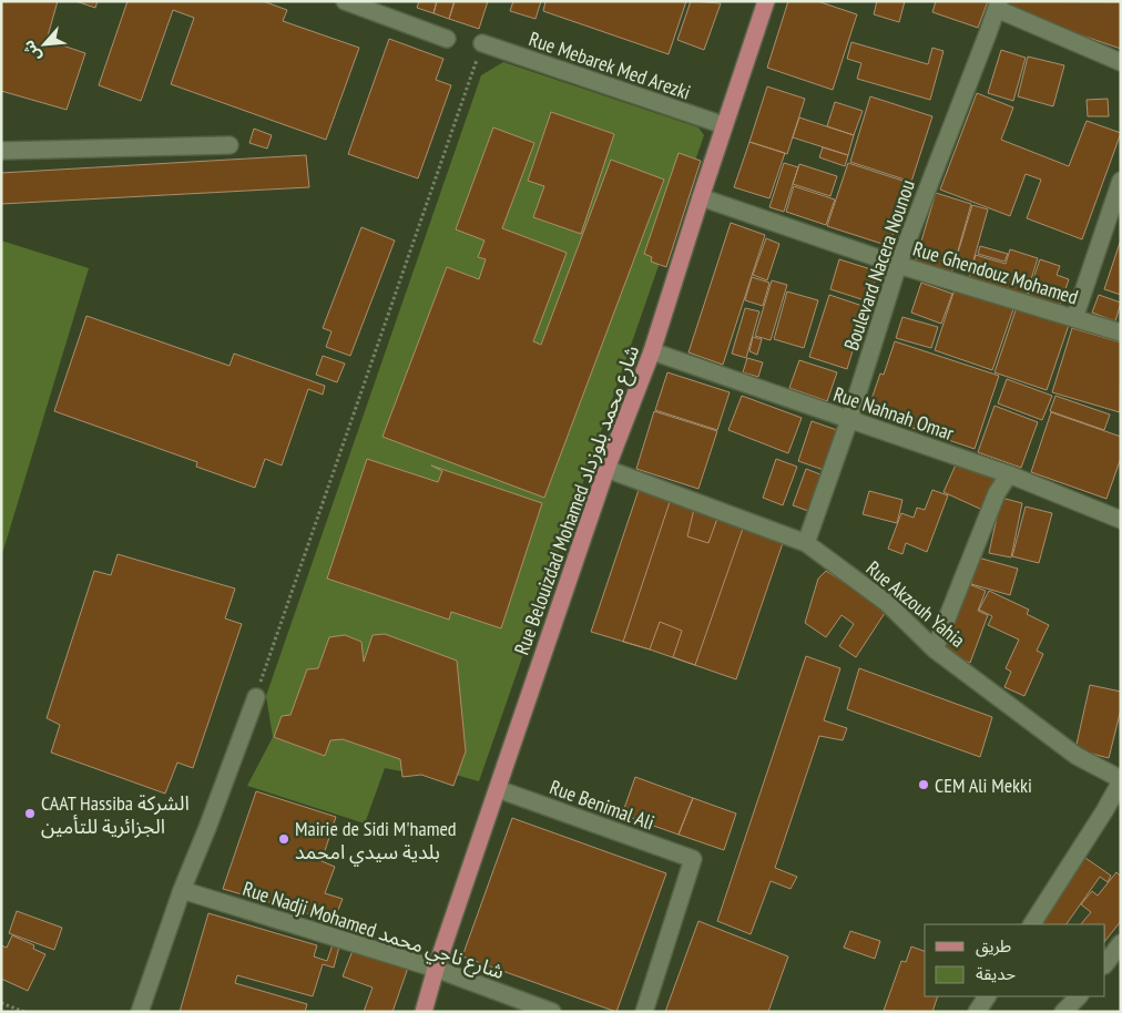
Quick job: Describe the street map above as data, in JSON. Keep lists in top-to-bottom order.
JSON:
{
  "streets": {
    "main road": ["Rue Belouizdad Mohamed شارع محمد بلوزداد"],
    "street": [
      "Rue Mebarek Med Arezki",
      "Boulevard Nacera Nounou",
      "Rue Ghendouz Mohamed",
      "Rue Nahnah Omar",
      "Rue Akzouh Yahia",
      "Rue Benimal Ali",
      "Rue Nadji Mohamed شارع ناجي محمد"
    ]
  },
  "crossings": [
    ["Rue Mebarek Med Arezki", "Rue Belouizdad Mohamed شارع محمد بلوزداد"],
    ["Boulevard Nacera Nounou", "Rue Ghendouz Mohamed"],
    ["Boulevard Nacera Nounou", "Rue Nahnah Omar"],
    ["Boulevard Nacera Nounou", "Rue Akzouh Yahia"],
    ["Rue Ghendouz Mohamed", "Rue Belouizdad Mohamed شارع محمد بلوزداد"],
    ["Rue Nahnah Omar", "Rue Belouizdad Mohamed شارع محمد بلوزداد"],
    ["Rue Belouizdad Mohamed شارع محمد بلوزداد", "Rue Akzouh Yahia"],
    ["Rue Belouizdad Mohamed شارع محمد بلوزداد", "Rue Benimal Ali"],
    ["Rue Belouizdad Mohamed شارع محمد بلوزداد", "Rue Nadji Mohamed شارع ناجي محمد"]
  ],
  "places": ["CEM Ali Mekki", "CAAT Hassiba الشركة الجزائرية للتأمين", "Mairie de Sidi M'hamed بلدية سيدي امحمد"],
  "legend": ["طريق", "حديقة"],
  "north": "bottom left"
}
